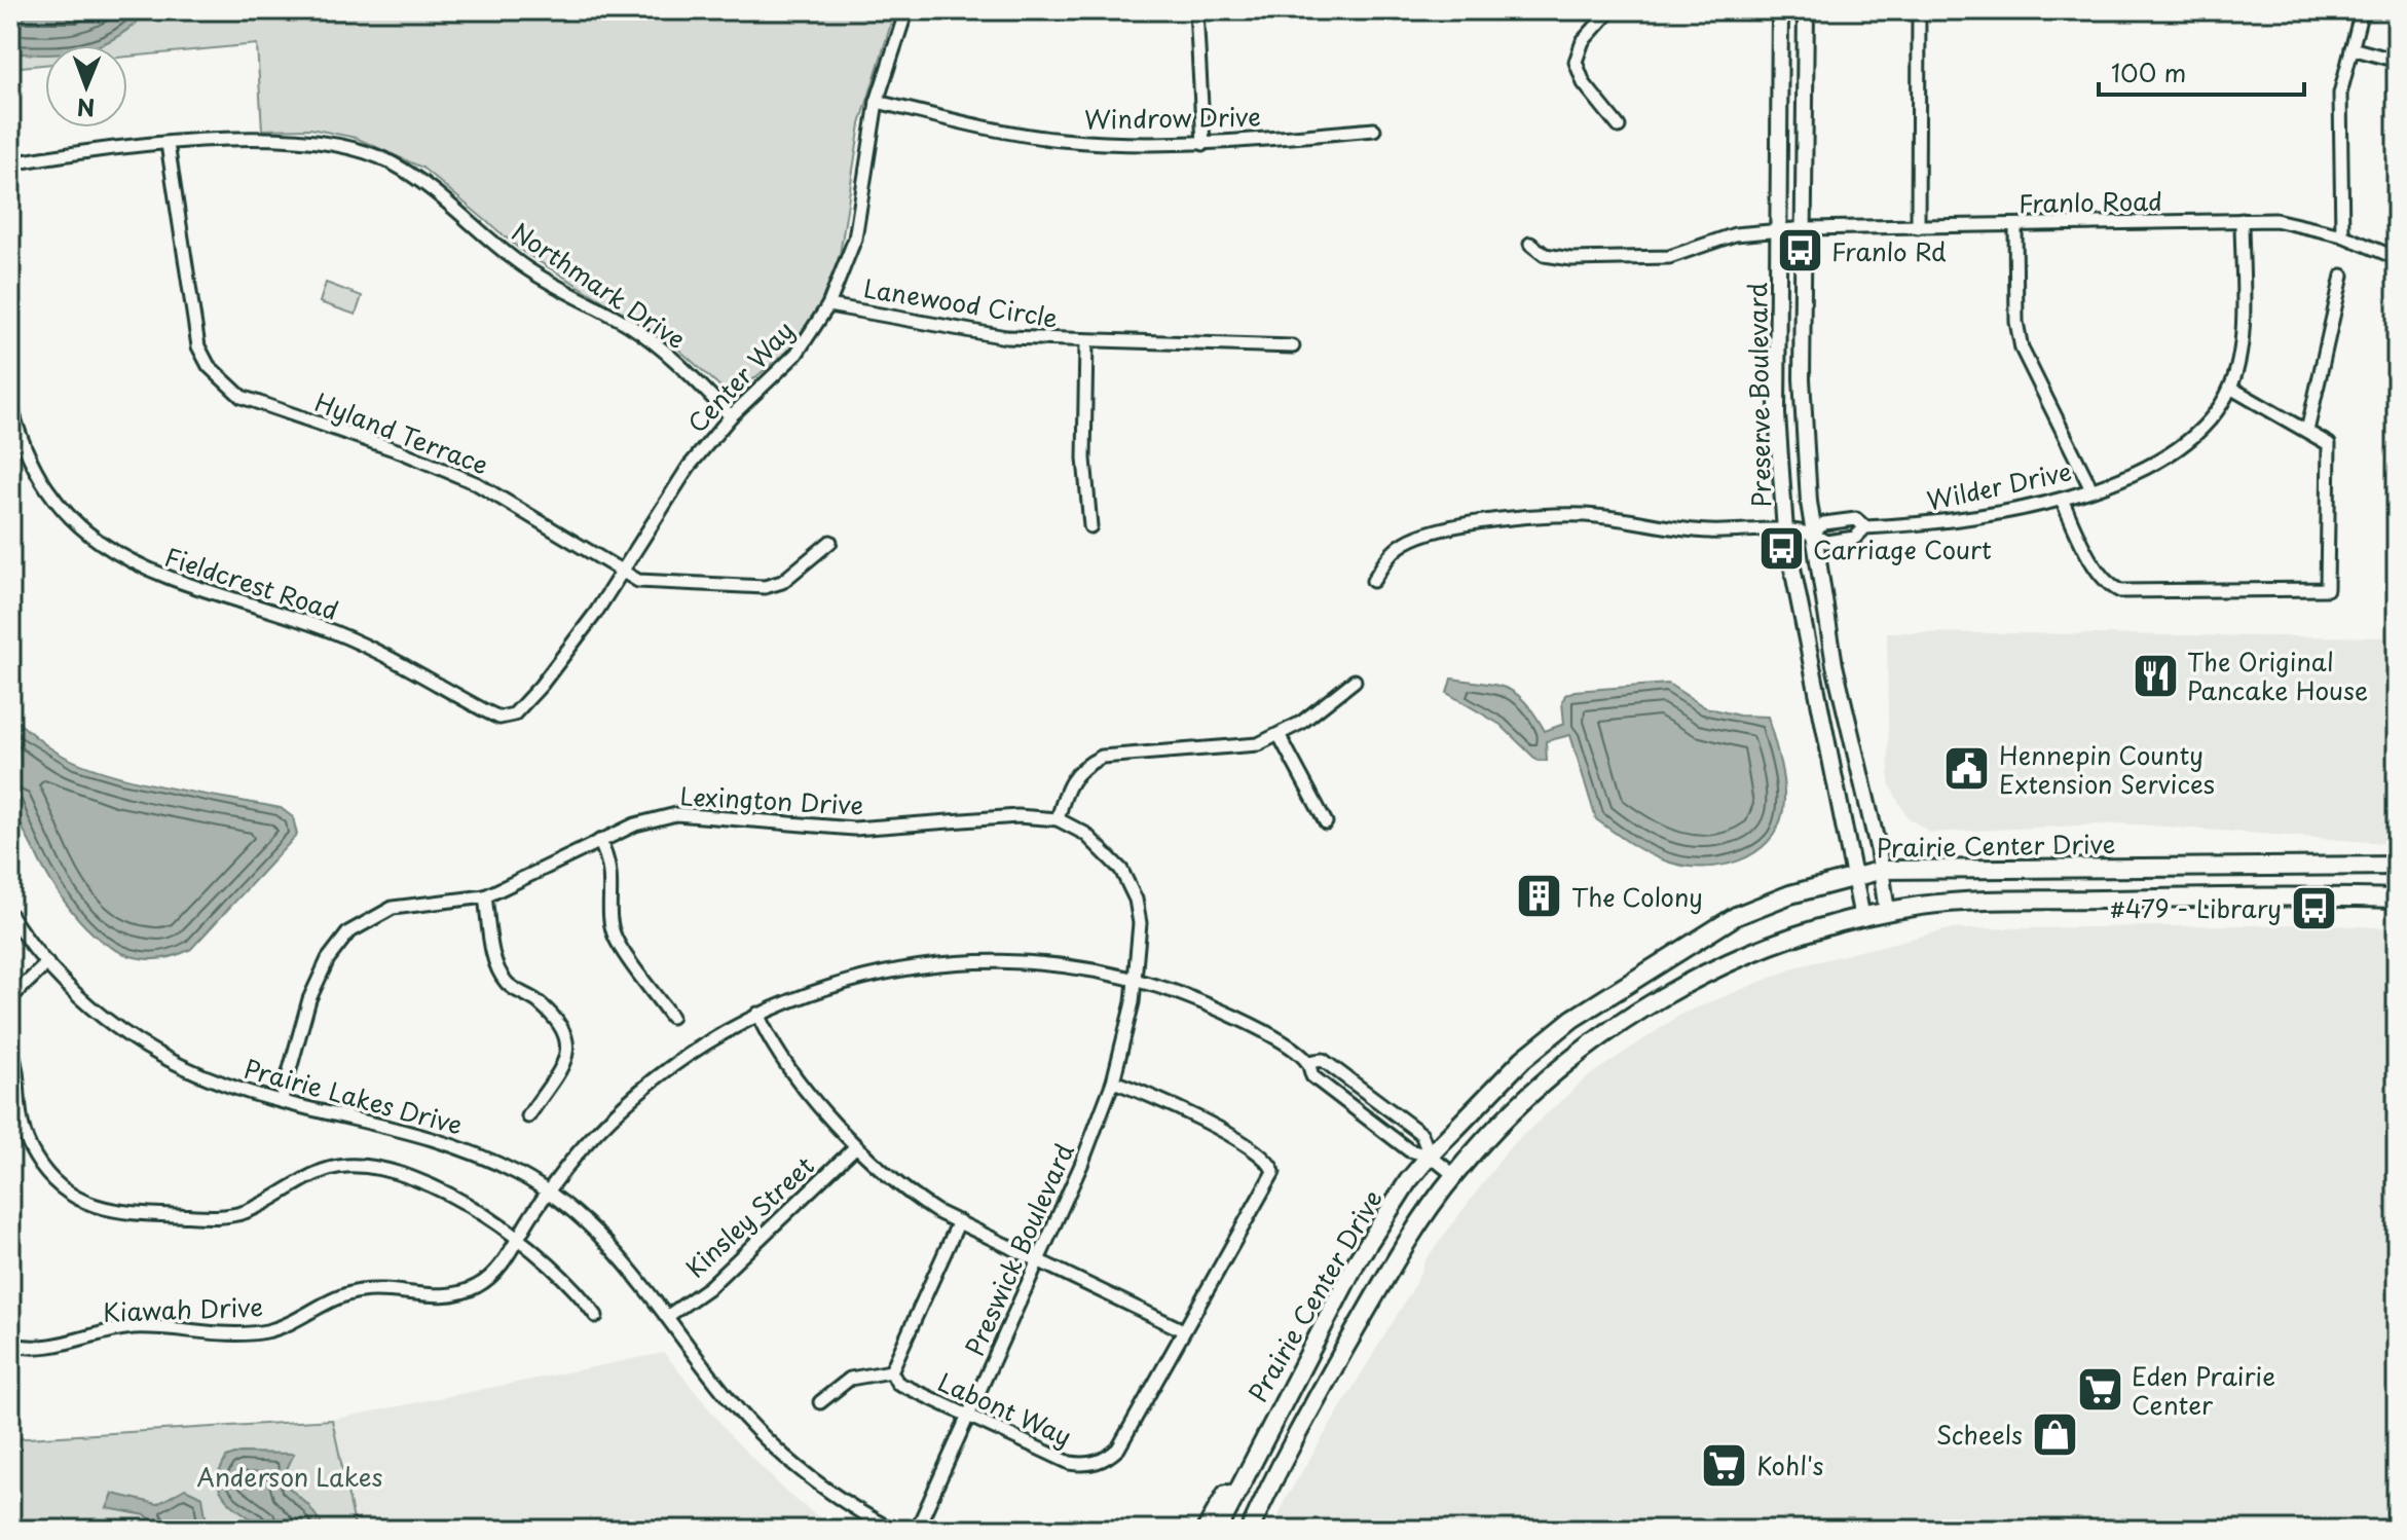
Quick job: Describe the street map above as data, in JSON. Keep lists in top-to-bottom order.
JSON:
{
  "streets": {
    "main road": ["Prairie Center Drive"],
    "street": [
      "Windrow Drive",
      "Franlo Road",
      "Northmark Drive",
      "Lanewood Circle",
      "Center Way",
      "Preserve Boulevard",
      "Hyland Terrace",
      "Wilder Drive",
      "Fieldcrest Road",
      "Lexington Drive",
      "Prairie Lakes Drive",
      "Kinsley Street",
      "Preswick Boulevard",
      "Kiawah Drive",
      "Labont Way"
    ]
  },
  "crossings": [
    ["Windrow Drive", "Center Way"],
    ["Franlo Road", "Preserve Boulevard"],
    ["Franlo Road", "Wilder Drive"],
    ["Northmark Drive", "Center Way"],
    ["Northmark Drive", "Hyland Terrace"],
    ["Lanewood Circle", "Center Way"],
    ["Center Way", "Hyland Terrace"],
    ["Center Way", "Fieldcrest Road"],
    ["Preserve Boulevard", "Wilder Drive"],
    ["Preserve Boulevard", "Prairie Center Drive"],
    ["Lexington Drive", "Prairie Lakes Drive"],
    ["Lexington Drive", "Preswick Boulevard"],
    ["Lexington Drive", "Kiawah Drive"],
    ["Prairie Lakes Drive", "Kinsley Street"],
    ["Prairie Lakes Drive", "Kiawah Drive"],
    ["Preswick Boulevard", "Kiawah Drive"],
    ["Preswick Boulevard", "Labont Way"]
  ],
  "parks": ["Anderson Lakes"],
  "places": {
    "bus stop": ["Franlo Rd", "Carriage Court", "#479 - Library"],
    "restaurant": ["The Original Pancake House"],
    "public building": ["Hennepin County Extension Services"],
    "building": ["The Colony"],
    "supermarket": ["Eden Prairie Center", "Kohl's"],
    "shop": ["Scheels"]
  },
  "scale_bar": "100 m",
  "north": "bottom"
}
